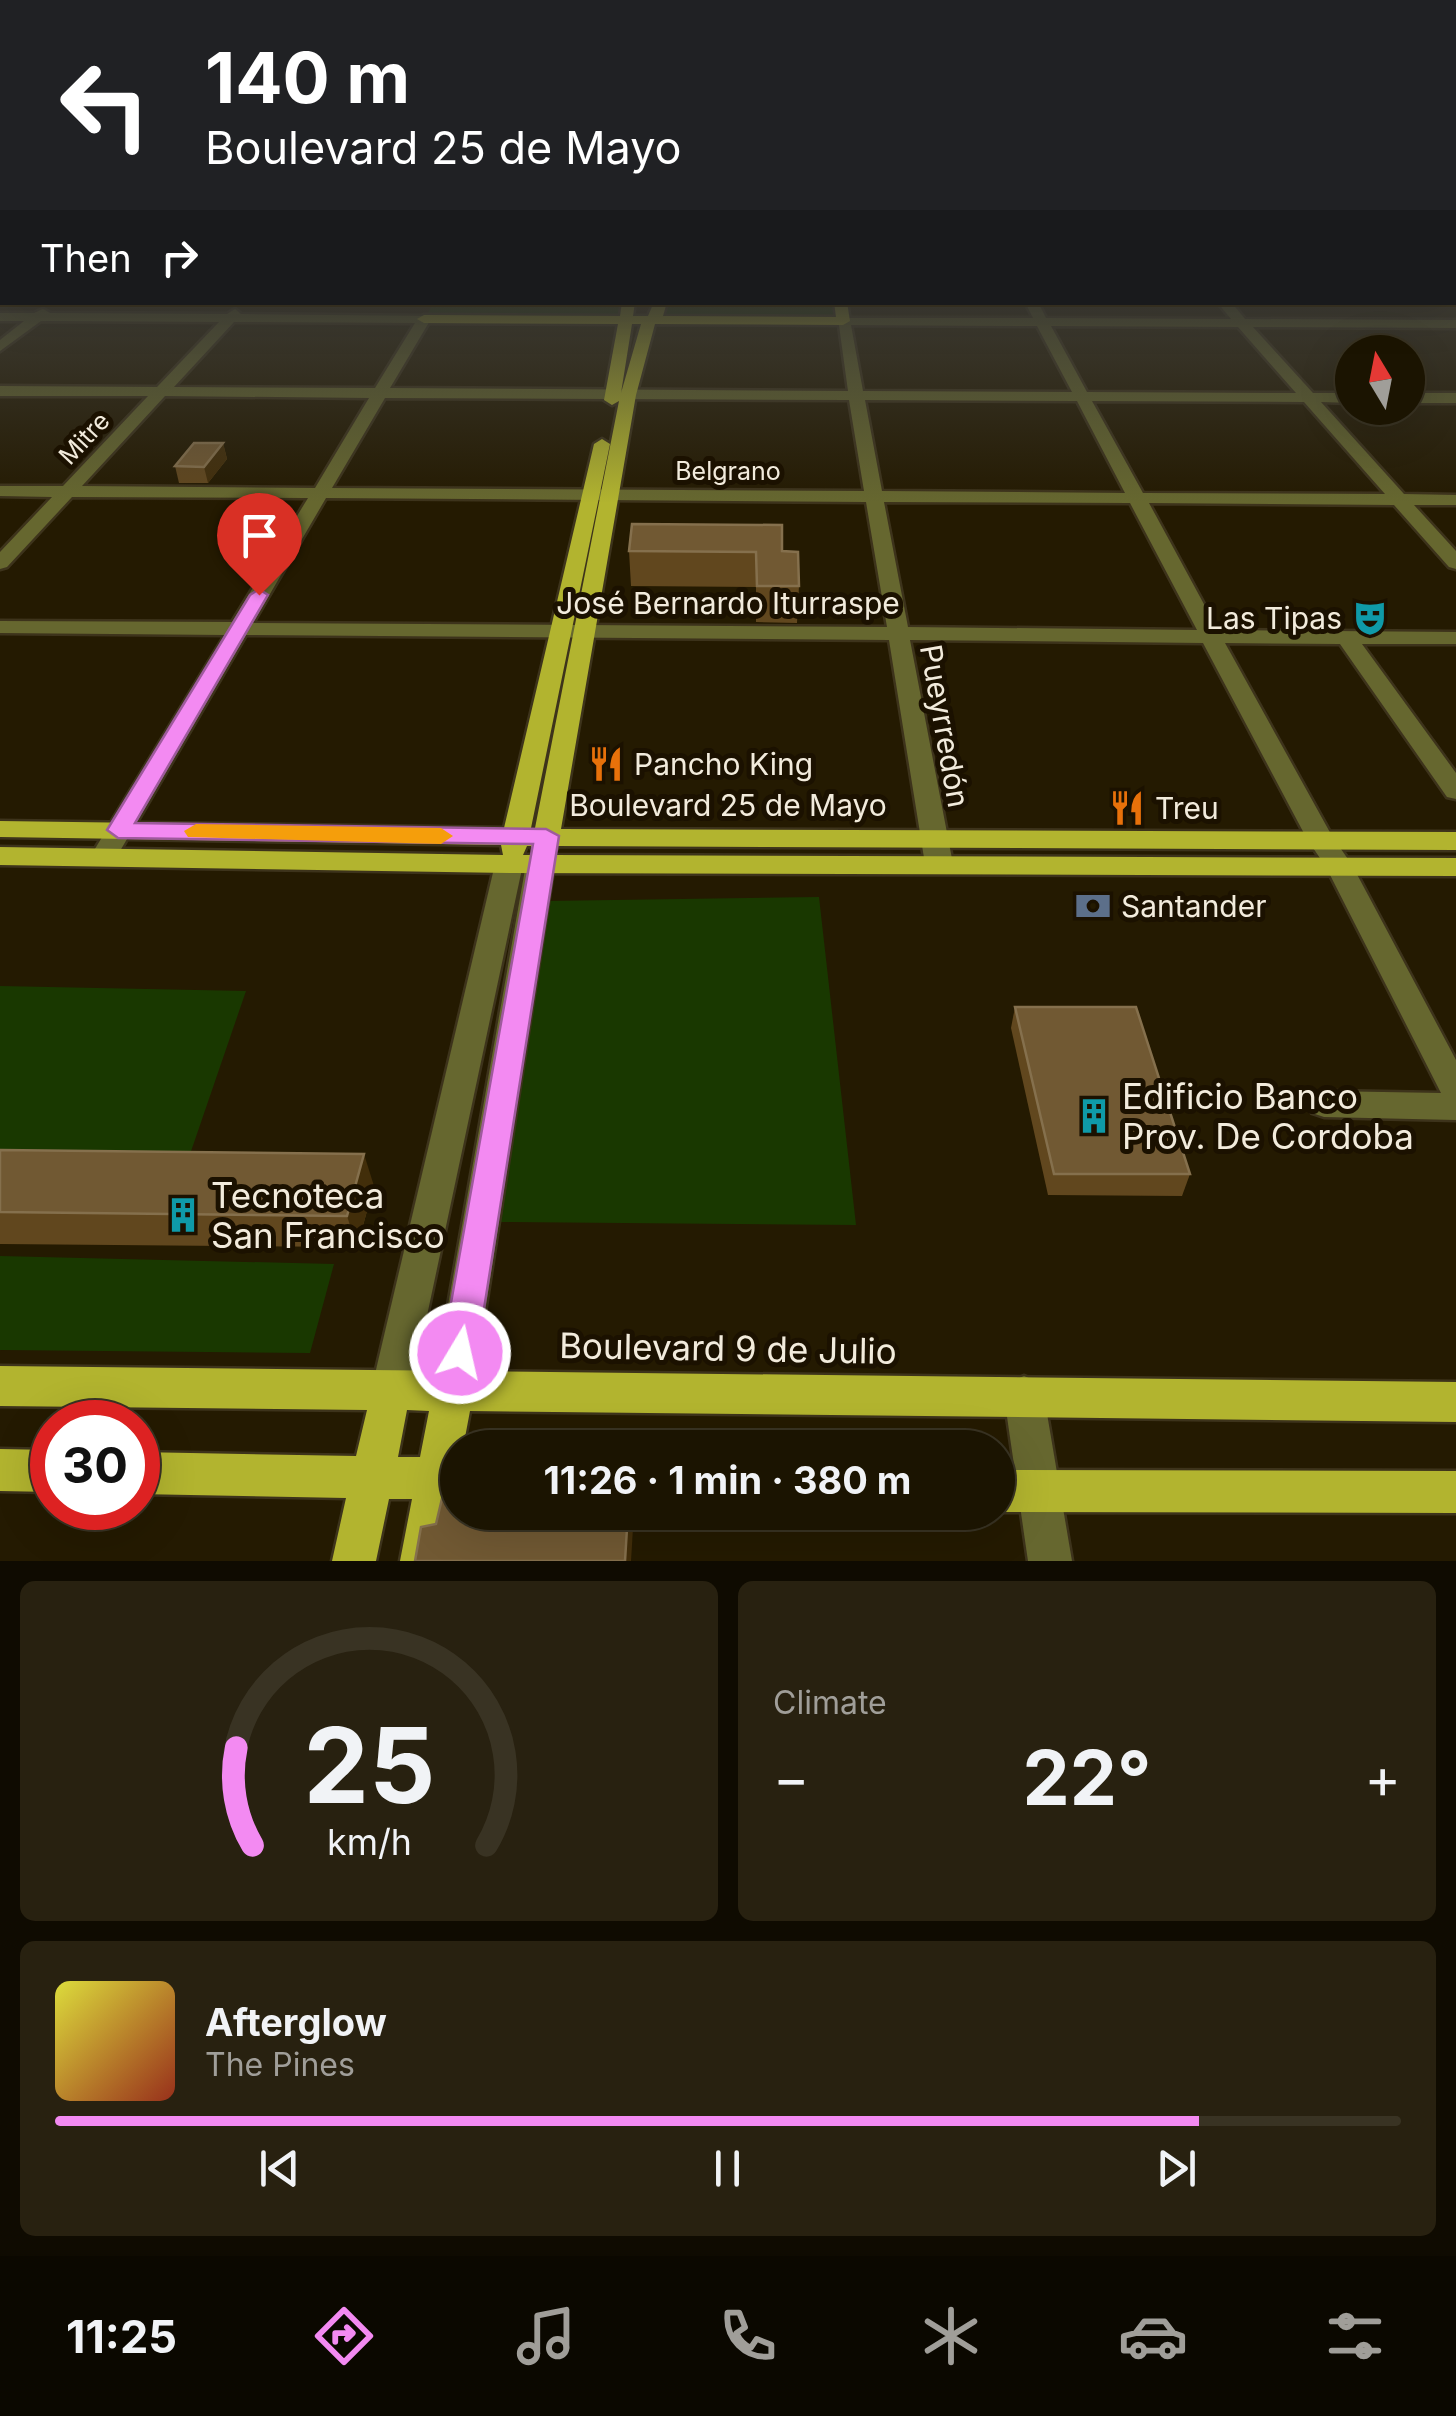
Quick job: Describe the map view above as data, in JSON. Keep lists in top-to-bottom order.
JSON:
{
  "streets": {
    "main road": ["Boulevard 25 de Mayo", "Boulevard 9 de Julio"],
    "street": [
      "Mitre",
      "Belgrano",
      "José Bernardo Iturraspe",
      "Pueyrredón"
    ]
  },
  "crossings": [
    ["Mitre", "Belgrano"],
    ["Belgrano", "Pueyrredón"],
    ["José Bernardo Iturraspe", "Pueyrredón"],
    ["Pueyrredón", "Boulevard 25 de Mayo"]
  ],
  "places": {
    "theatre": ["Las Tipas"],
    "restaurant": ["Pancho King", "Treu"],
    "bank": ["Santander"],
    "building": ["Edificio Banco Prov. De Cordoba", "Tecnoteca San Francisco"]
  },
  "north": "top",
  "page": {
    "turn": ["140 m", "Boulevard 25 de Mayo"],
    "then": "Then",
    "limit": "30",
    "trip": "11:26 · 1 min · 380 m",
    "tile": "Climate",
    "heat": ["−", "22°", "+"],
    "song": ["Afterglow", "The Pines"],
    "tabs": "11:25",
    "gauge": ["25", "km/h"]
  }
}
